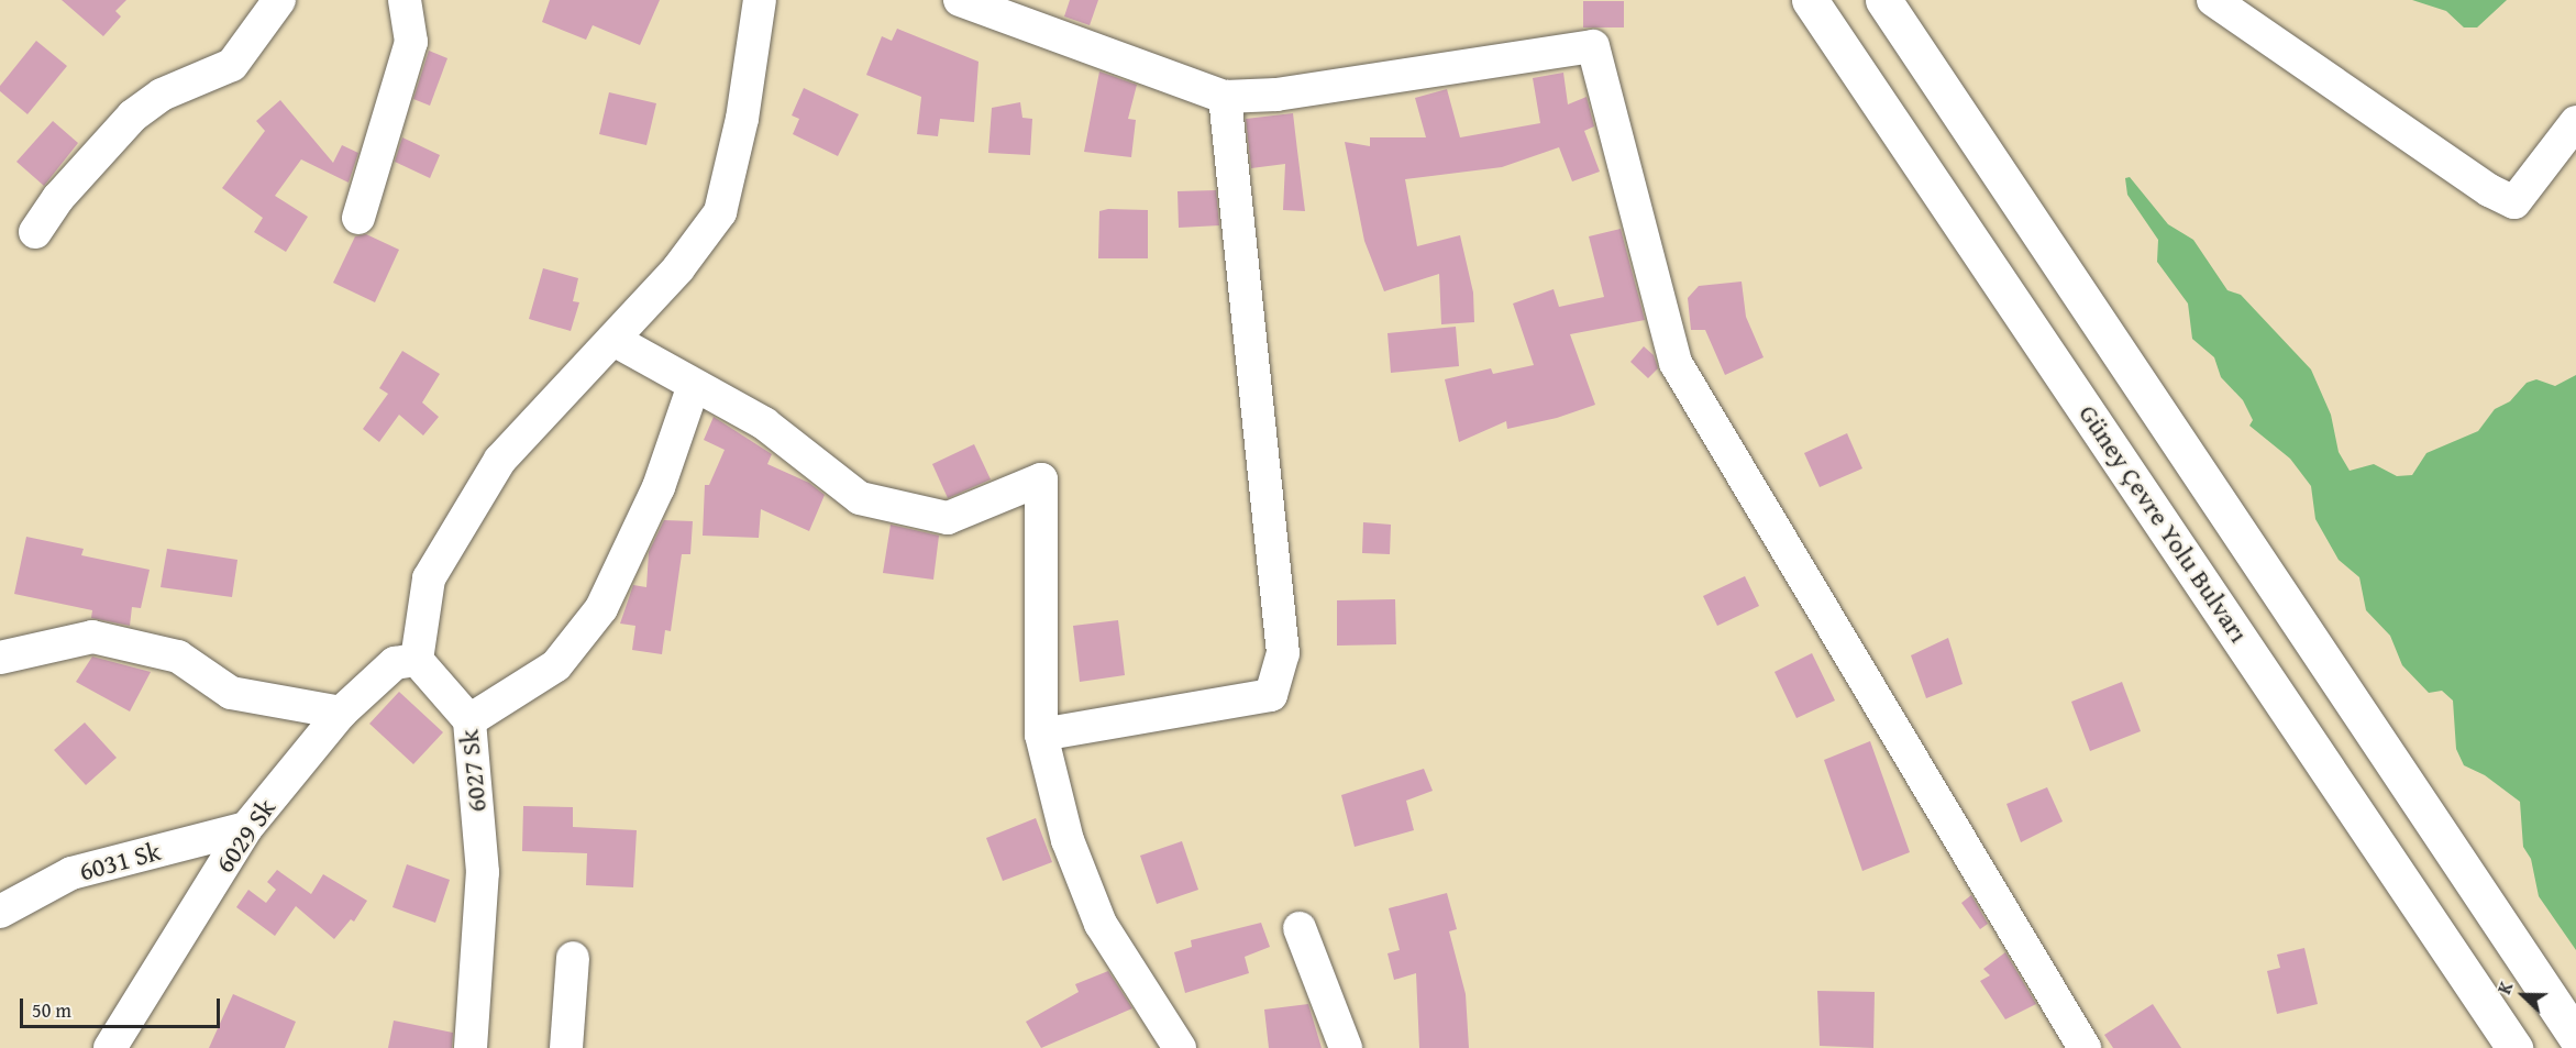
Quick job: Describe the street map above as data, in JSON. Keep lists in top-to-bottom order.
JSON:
{
  "streets": {
    "highway": ["Güney Çevre Yolu Bulvarı"],
    "street": ["6027 Sk", "6029 Sk", "6031 Sk"]
  },
  "crossings": [
    ["6027 Sk", "6029 Sk"],
    ["6029 Sk", "6031 Sk"]
  ],
  "scale_bar": "50 m",
  "north": "left"
}
